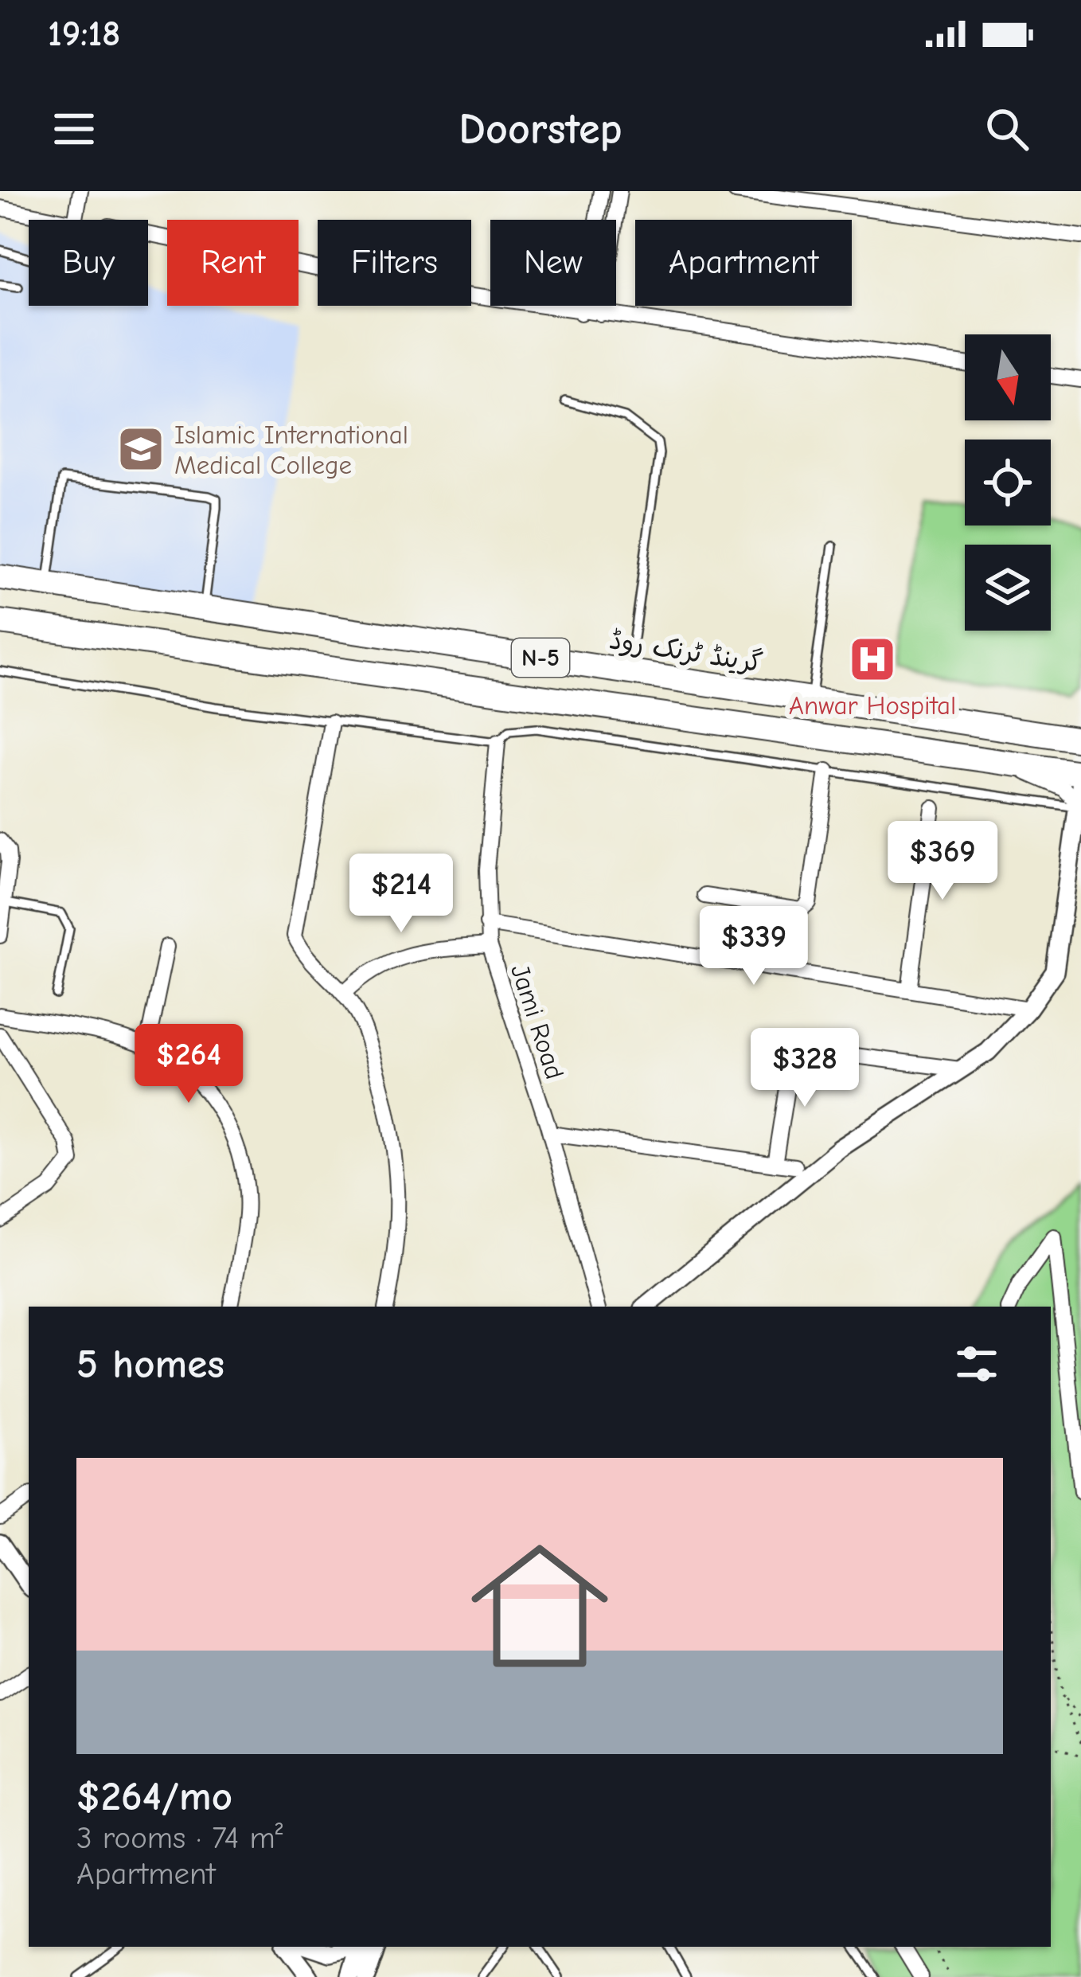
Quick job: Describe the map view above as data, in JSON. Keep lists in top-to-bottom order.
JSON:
{
  "streets": {
    "highway": ["گرینڈ ٹرنک روڈ", "N-5"],
    "street": ["Jami Road"]
  },
  "places": {
    "school or university": ["Islamic International Medical College"],
    "hospital": ["Anwar Hospital"]
  },
  "north": "bottom",
  "page": {
    "status": "19:18",
    "header": "Doorstep",
    "chip": [
      "Buy",
      "Rent",
      "Filters",
      "New",
      "Apartment"
    ],
    "price": [
      "$369",
      "$214",
      "$339",
      "$264",
      "$328"
    ],
    "heading": "5 homes",
    "list": [
      {
        "name": "$264/mo",
        "note": "3 rooms · 74 m² · Apartment"
      }
    ]
  }
}
